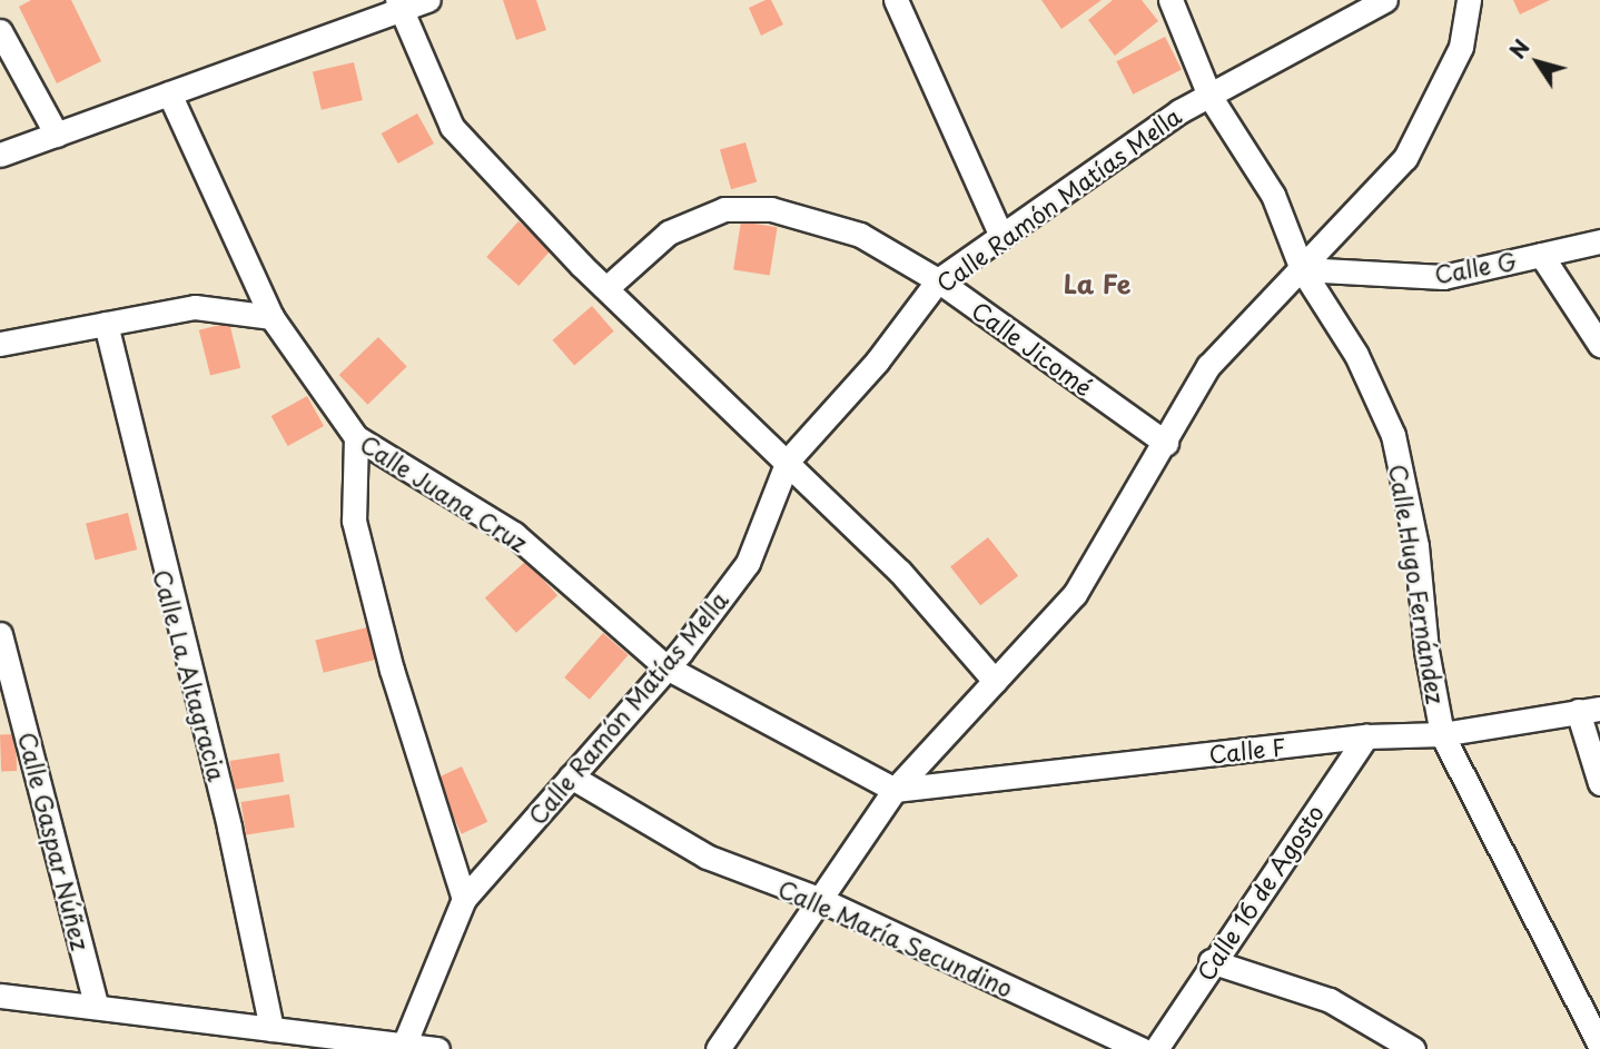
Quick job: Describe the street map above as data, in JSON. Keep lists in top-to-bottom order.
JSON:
{
  "streets": {
    "street": [
      "Calle Ramón Matías Mella",
      "Calle G",
      "Calle Jicomé",
      "Calle Juana Cruz",
      "Calle Hugo Fernández",
      "Calle La Altagracia",
      "Calle F",
      "Calle Gaspar Núñez",
      "Calle 16 de Agosto",
      "Calle María Secundino"
    ]
  },
  "crossings": [
    ["Calle Ramón Matías Mella", "Calle Jicomé"],
    ["Calle Ramón Matías Mella", "Calle Juana Cruz"],
    ["Calle Ramón Matías Mella", "Calle Hugo Fernández"],
    ["Calle Ramón Matías Mella", "Calle María Secundino"],
    ["Calle G", "Calle Hugo Fernández"],
    ["Calle Juana Cruz", "Calle F"],
    ["Calle Hugo Fernández", "Calle F"],
    ["Calle F", "Calle 16 de Agosto"]
  ],
  "districts": ["La Fe"],
  "north": "top left"
}
